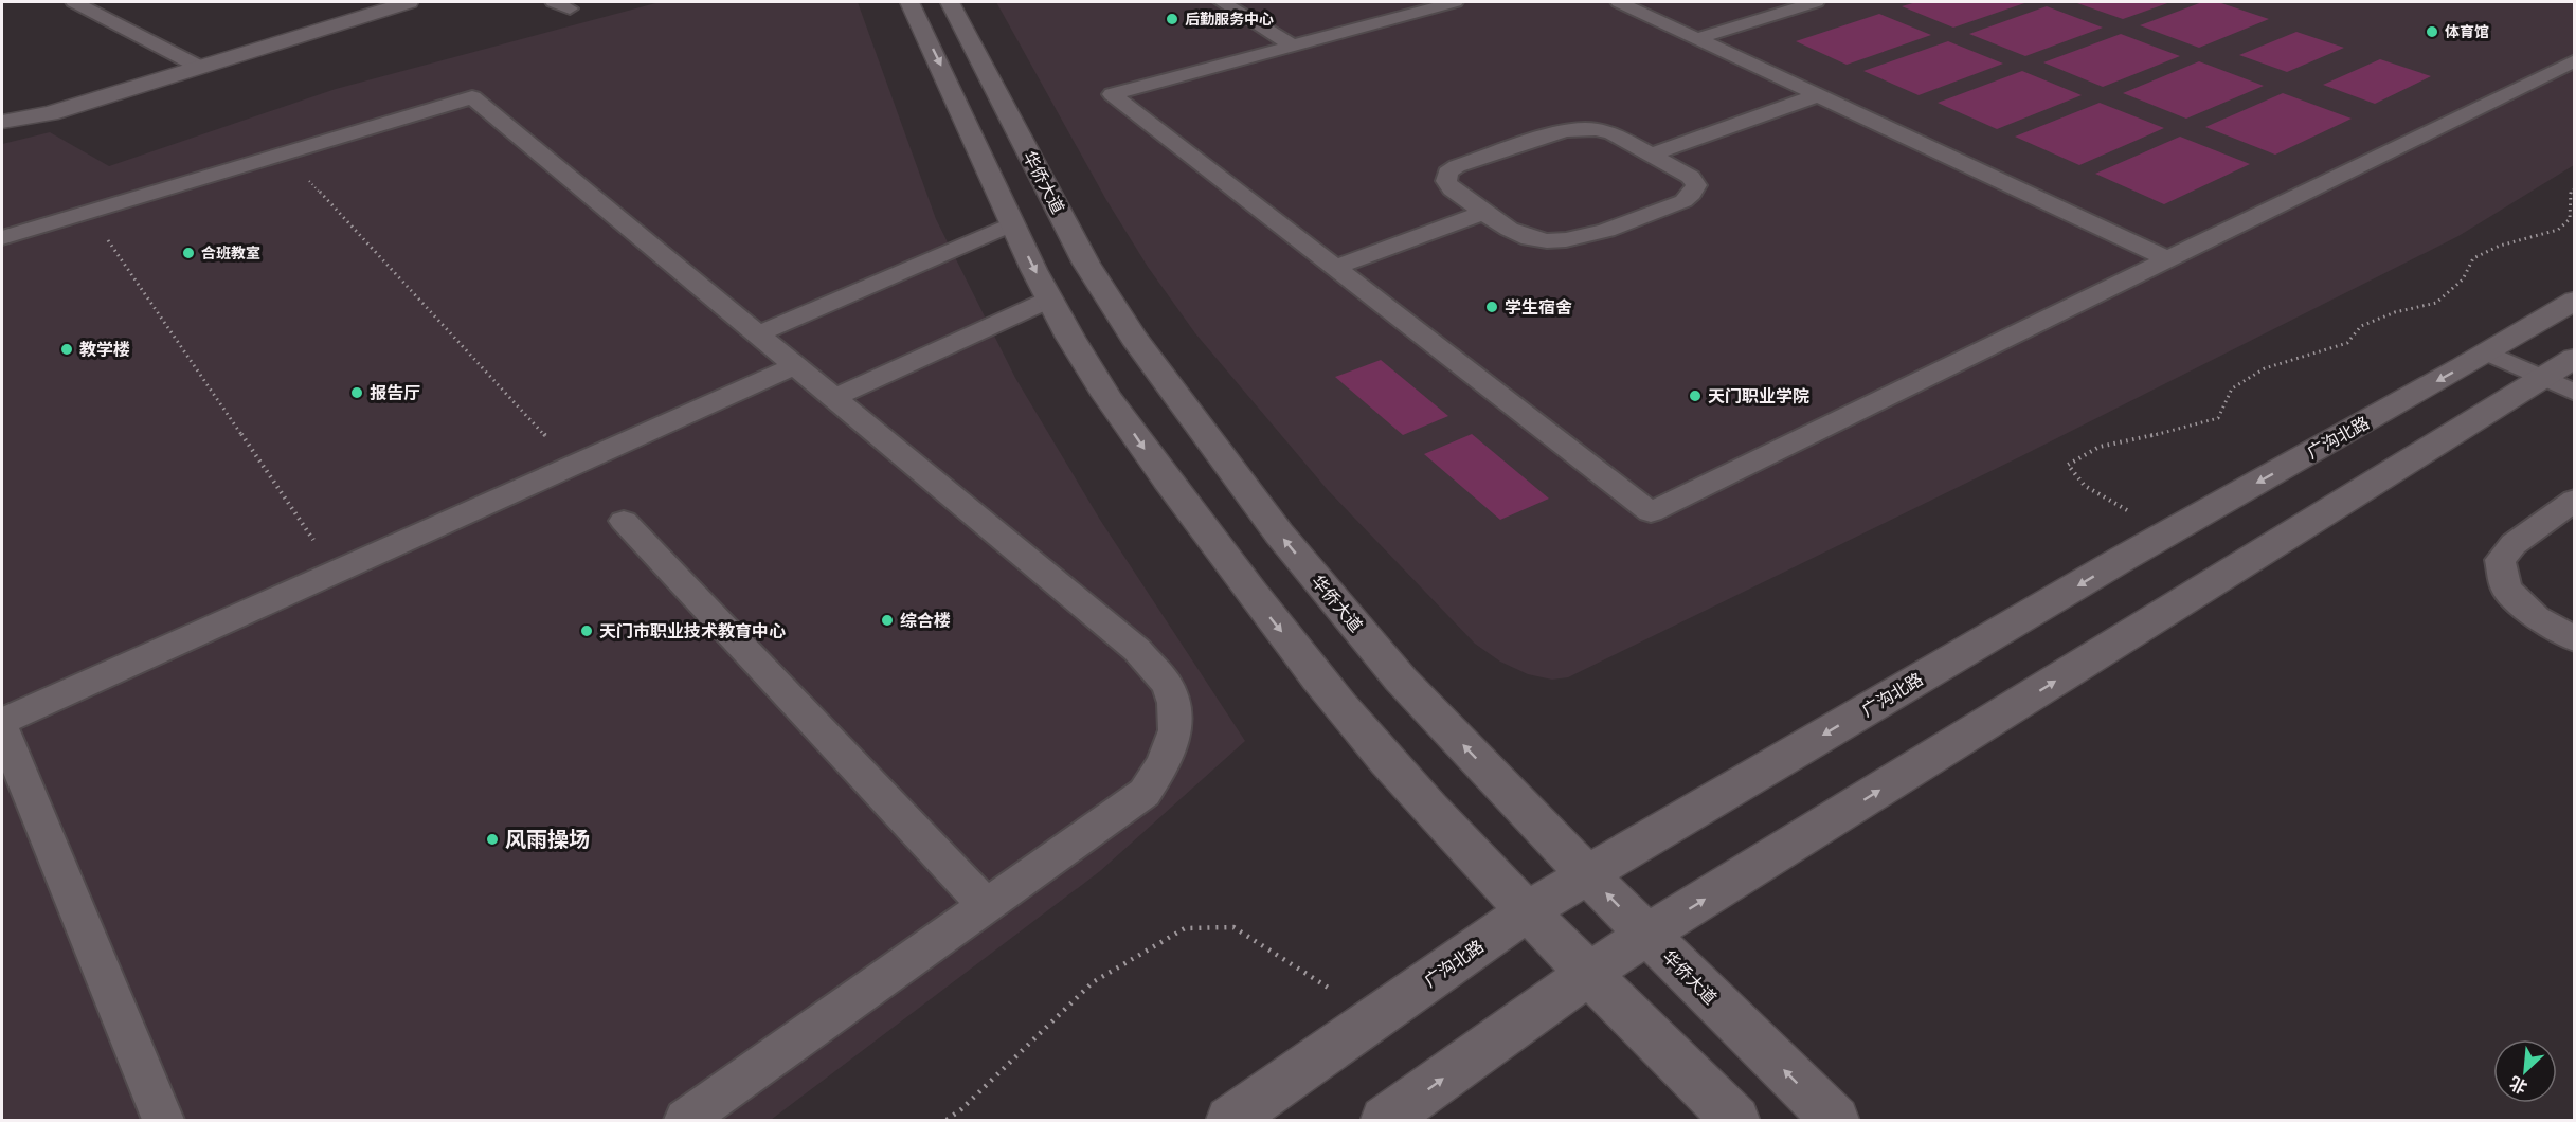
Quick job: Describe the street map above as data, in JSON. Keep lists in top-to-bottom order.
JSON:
{
  "streets": {
    "street": ["华侨大道", "广沟北路"]
  },
  "crossings": [
    ["华侨大道", "广沟北路"]
  ],
  "places": [
    "后勤服务中心",
    "体育馆",
    "合班教室",
    "学生宿舍",
    "教学楼",
    "报告厅",
    "天门职业学院",
    "综合楼",
    "天门市职业技术教育中心",
    "风雨操场"
  ],
  "north": "bottom left"
}
